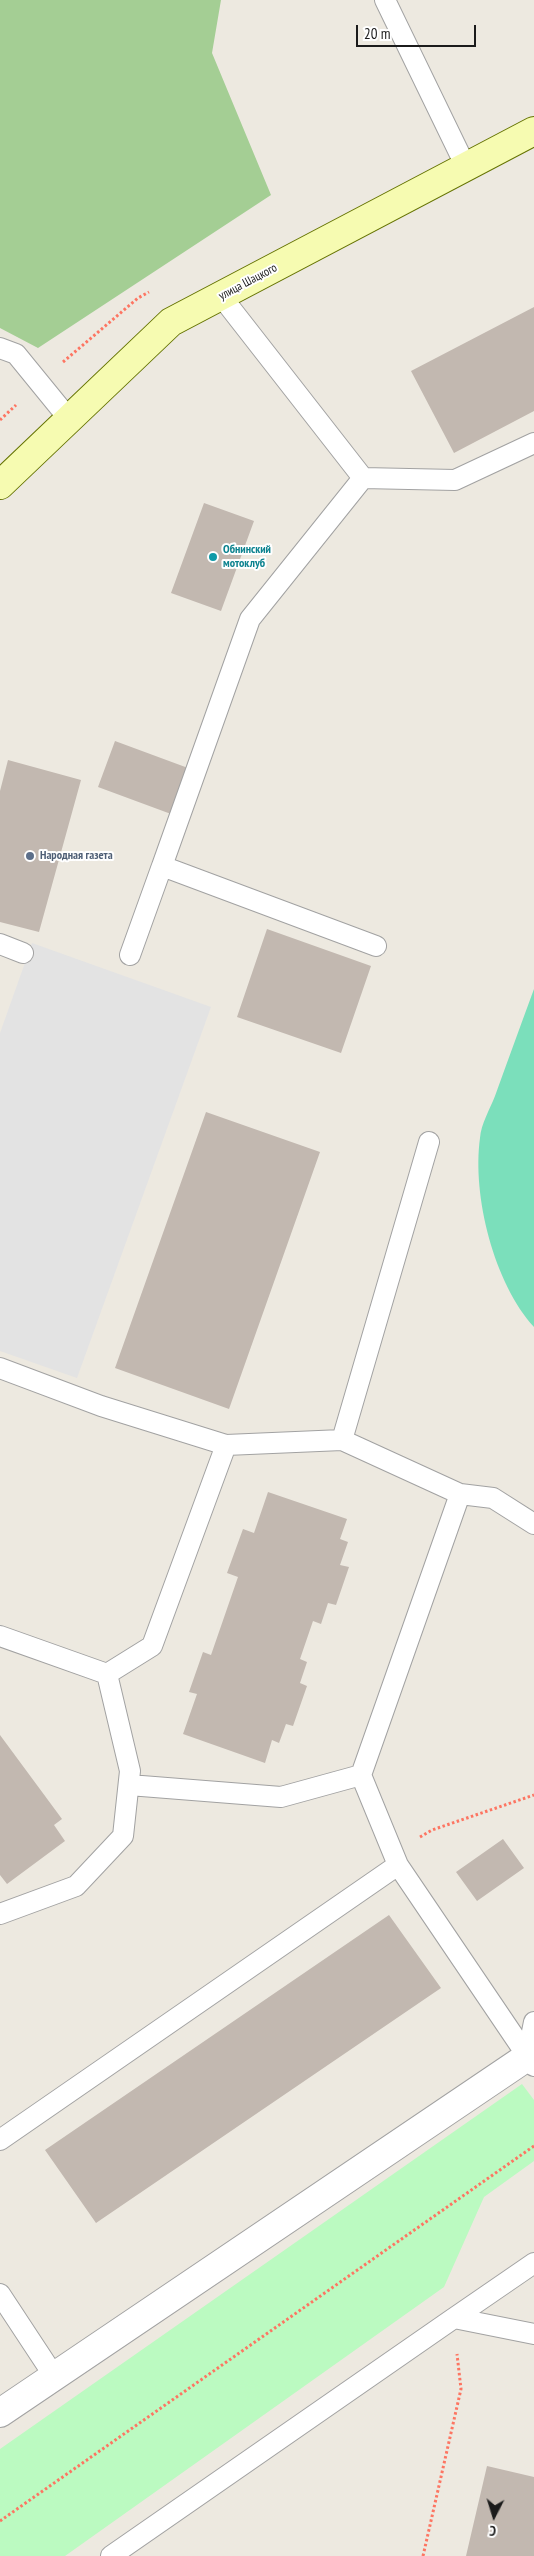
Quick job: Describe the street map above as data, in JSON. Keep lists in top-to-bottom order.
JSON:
{
  "streets": {
    "street": ["улица Шацкого"]
  },
  "places": ["Обнинский мотоклуб", "Народная газета"],
  "scale_bar": "20 m",
  "north": "bottom"
}
